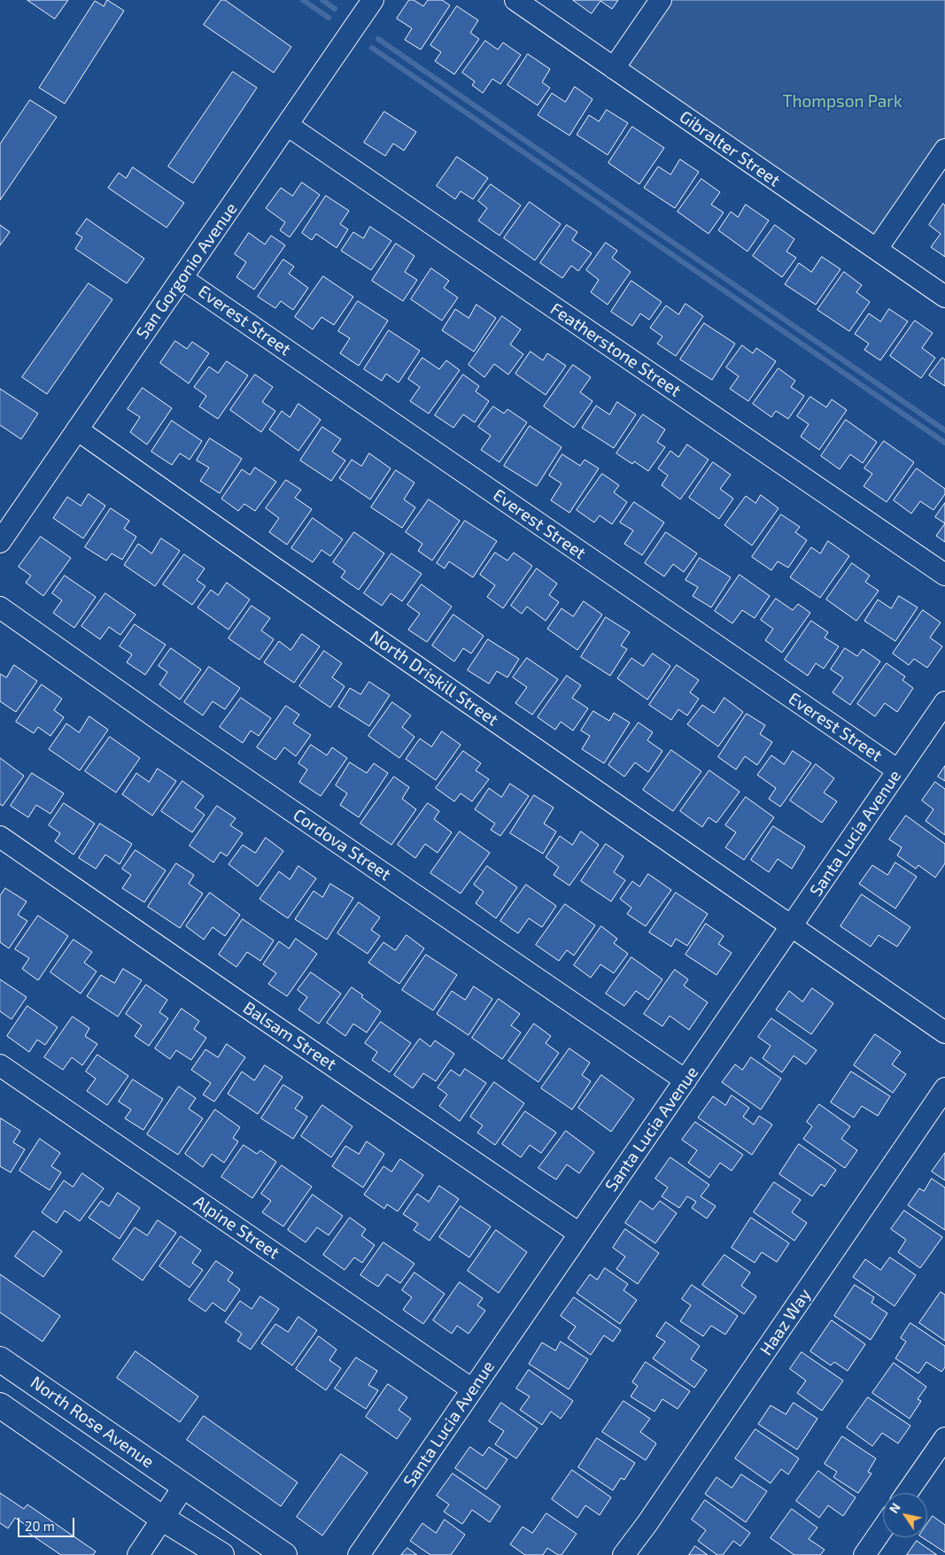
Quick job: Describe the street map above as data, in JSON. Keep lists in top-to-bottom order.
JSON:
{
  "streets": {
    "main road": ["North Rose Avenue"],
    "street": [
      "Gibralter Street",
      "San Gorgonio Avenue",
      "Everest Street",
      "Featherstone Street",
      "North Driskill Street",
      "Santa Lucia Avenue",
      "Cordova Street",
      "Balsam Street",
      "Alpine Street",
      "Haaz Way"
    ]
  },
  "crossings": [
    ["San Gorgonio Avenue", "Everest Street"],
    ["San Gorgonio Avenue", "Featherstone Street"],
    ["San Gorgonio Avenue", "North Driskill Street"],
    ["Everest Street", "Santa Lucia Avenue"],
    ["North Driskill Street", "Santa Lucia Avenue"],
    ["Santa Lucia Avenue", "Cordova Street"],
    ["Santa Lucia Avenue", "Balsam Street"],
    ["Santa Lucia Avenue", "Alpine Street"]
  ],
  "parks": ["Thompson Park"],
  "scale_bar": "20 m",
  "north": "top left"
}
